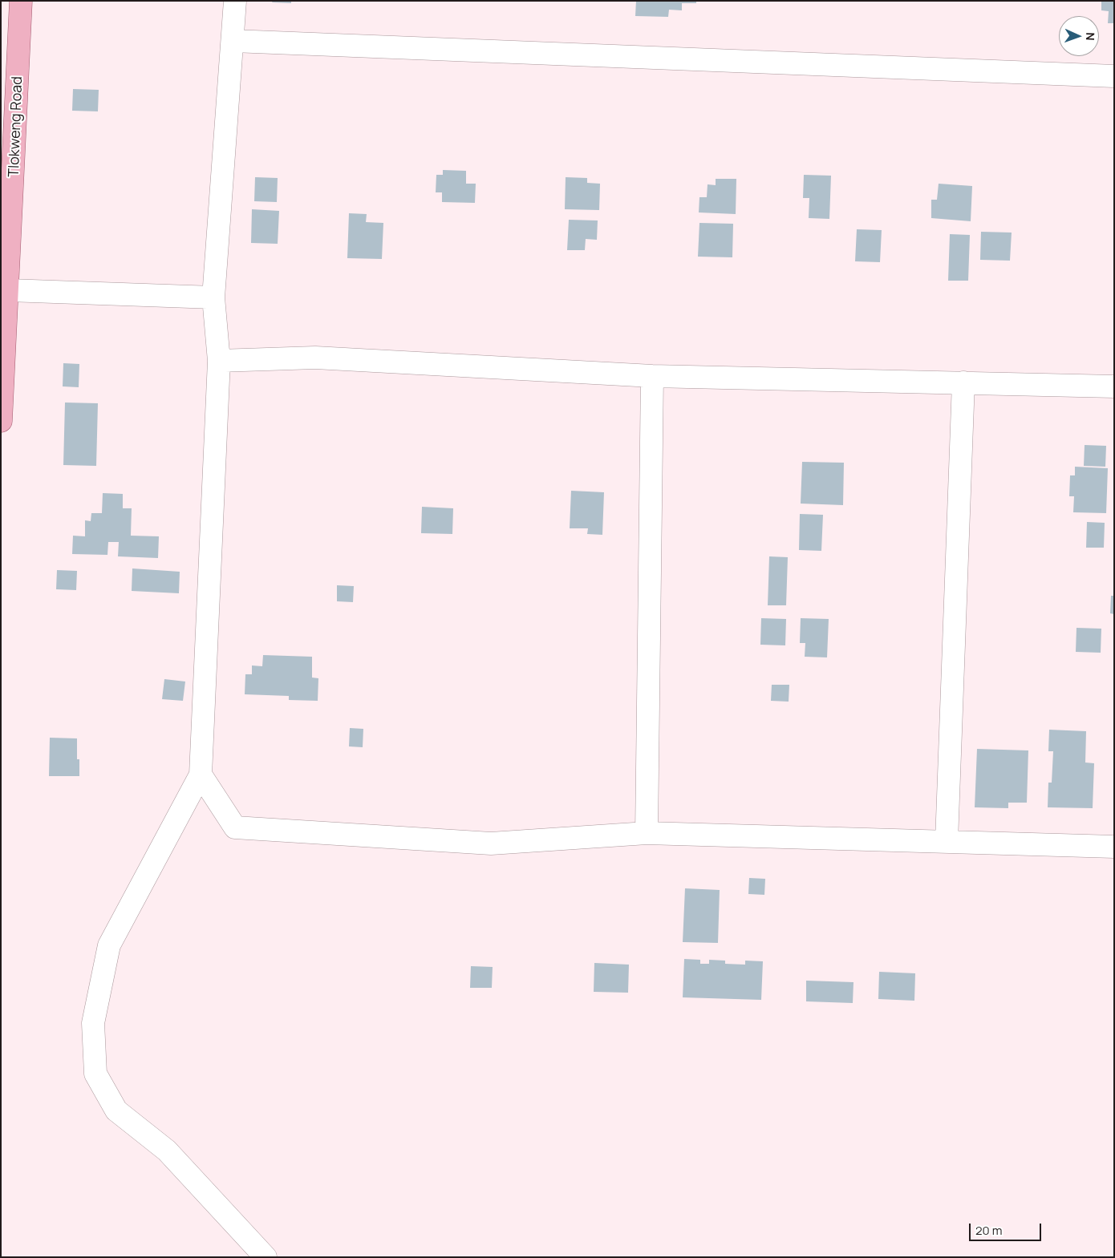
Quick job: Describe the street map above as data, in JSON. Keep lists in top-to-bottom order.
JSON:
{
  "streets": {
    "main road": ["Tlokweng Road"]
  },
  "scale_bar": "20 m",
  "north": "right"
}
